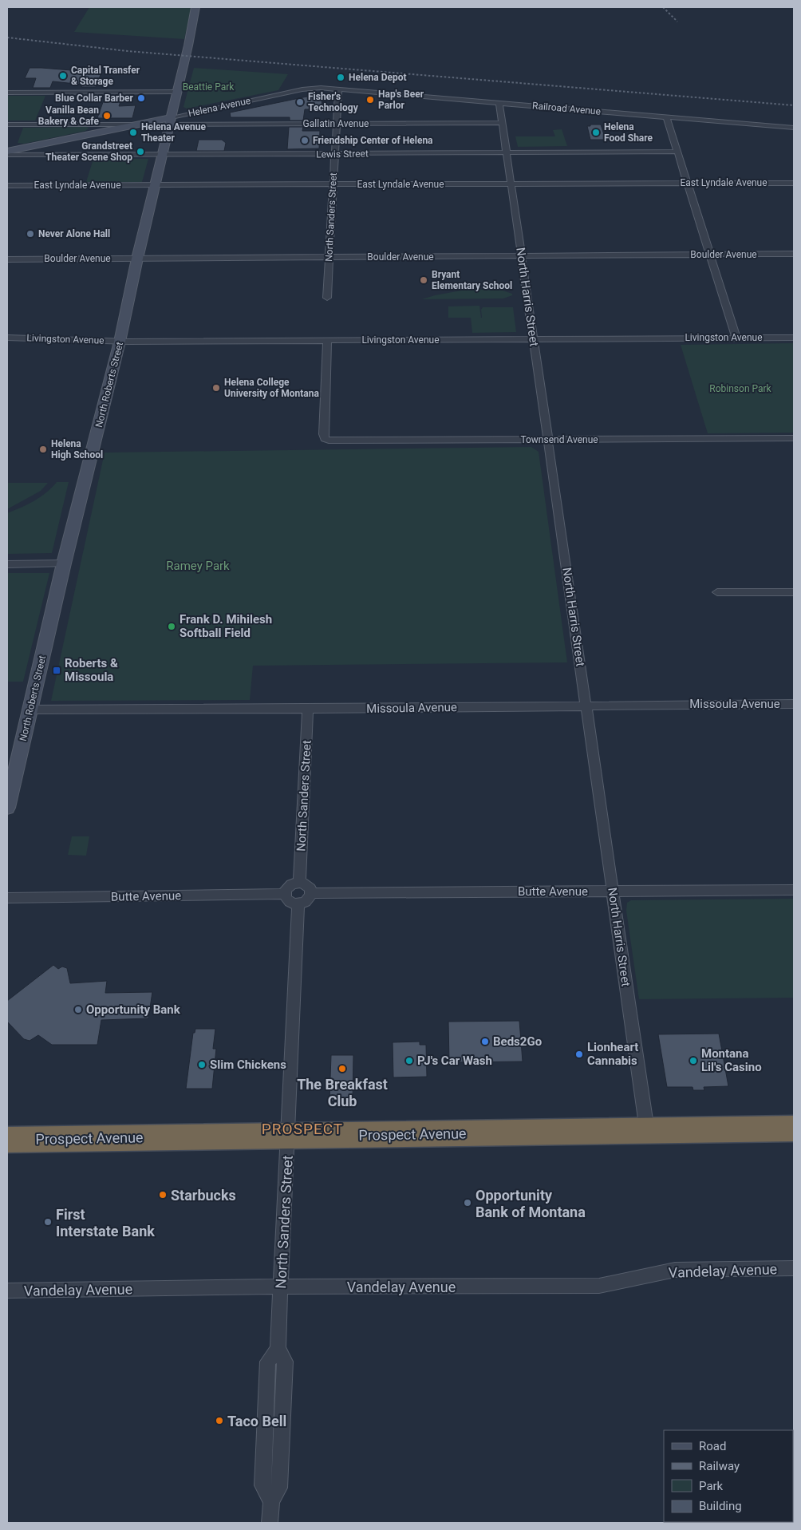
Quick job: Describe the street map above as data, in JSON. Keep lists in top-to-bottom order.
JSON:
{
  "streets": {
    "highway": ["Prospect Avenue"],
    "street": [
      "Helena Avenue",
      "Railroad Avenue",
      "Gallatin Avenue",
      "Lewis Street",
      "East Lyndale Avenue",
      "North Sanders Street",
      "Boulder Avenue",
      "North Harris Street",
      "Livingston Avenue",
      "North Roberts Street",
      "Townsend Avenue",
      "Missoula Avenue",
      "Butte Avenue",
      "Vandelay Avenue"
    ]
  },
  "crossings": [
    ["Helena Avenue", "Railroad Avenue"],
    ["Helena Avenue", "Gallatin Avenue"],
    ["Helena Avenue", "North Sanders Street"],
    ["Helena Avenue", "North Roberts Street"],
    ["Railroad Avenue", "North Sanders Street"],
    ["Railroad Avenue", "North Harris Street"],
    ["Gallatin Avenue", "North Sanders Street"],
    ["Gallatin Avenue", "North Harris Street"],
    ["Gallatin Avenue", "North Roberts Street"],
    ["Lewis Street", "North Sanders Street"],
    ["Lewis Street", "North Harris Street"],
    ["Lewis Street", "North Roberts Street"],
    ["East Lyndale Avenue", "North Sanders Street"],
    ["East Lyndale Avenue", "North Harris Street"],
    ["East Lyndale Avenue", "North Roberts Street"],
    ["North Sanders Street", "Boulder Avenue"],
    ["North Sanders Street", "Missoula Avenue"],
    ["North Sanders Street", "Butte Avenue"],
    ["North Sanders Street", "Prospect Avenue"],
    ["North Sanders Street", "Vandelay Avenue"],
    ["Boulder Avenue", "North Harris Street"],
    ["Boulder Avenue", "North Roberts Street"],
    ["North Harris Street", "Livingston Avenue"],
    ["North Harris Street", "Townsend Avenue"],
    ["North Harris Street", "Missoula Avenue"],
    ["North Harris Street", "Butte Avenue"],
    ["North Harris Street", "Prospect Avenue"],
    ["Livingston Avenue", "North Roberts Street"],
    ["Livingston Avenue", "Townsend Avenue"],
    ["North Roberts Street", "Missoula Avenue"]
  ],
  "districts": ["PROSPECT"],
  "parks": ["Beattie Park", "Robinson Park", "Ramey Park"],
  "places": {
    "other": [
      "Capital Transfer & Storage",
      "Helena Depot",
      "Blue Collar Barber",
      "Hap's Beer Parlor",
      "Fisher's Technology",
      "Vanilla Bean Bakery & Cafe",
      "Helena Avenue Theater",
      "Helena Food Share",
      "Friendship Center of Helena",
      "Grandstreet Theater Scene Shop",
      "Never Alone Hall",
      "Bryant Elementary School",
      "Helena College University of Montana",
      "Helena High School",
      "Frank D. Mihilesh Softball Field",
      "Opportunity Bank",
      "Beds2Go",
      "Lionheart Cannabis",
      "PJ's Car Wash",
      "Montana Lil's Casino",
      "Slim Chickens",
      "The Breakfast Club",
      "Starbucks",
      "Opportunity Bank of Montana",
      "First Interstate Bank",
      "Taco Bell"
    ],
    "transit": ["Roberts & Missoula"]
  },
  "legend": [
    "Road",
    "Railway",
    "Park",
    "Building"
  ]
}
